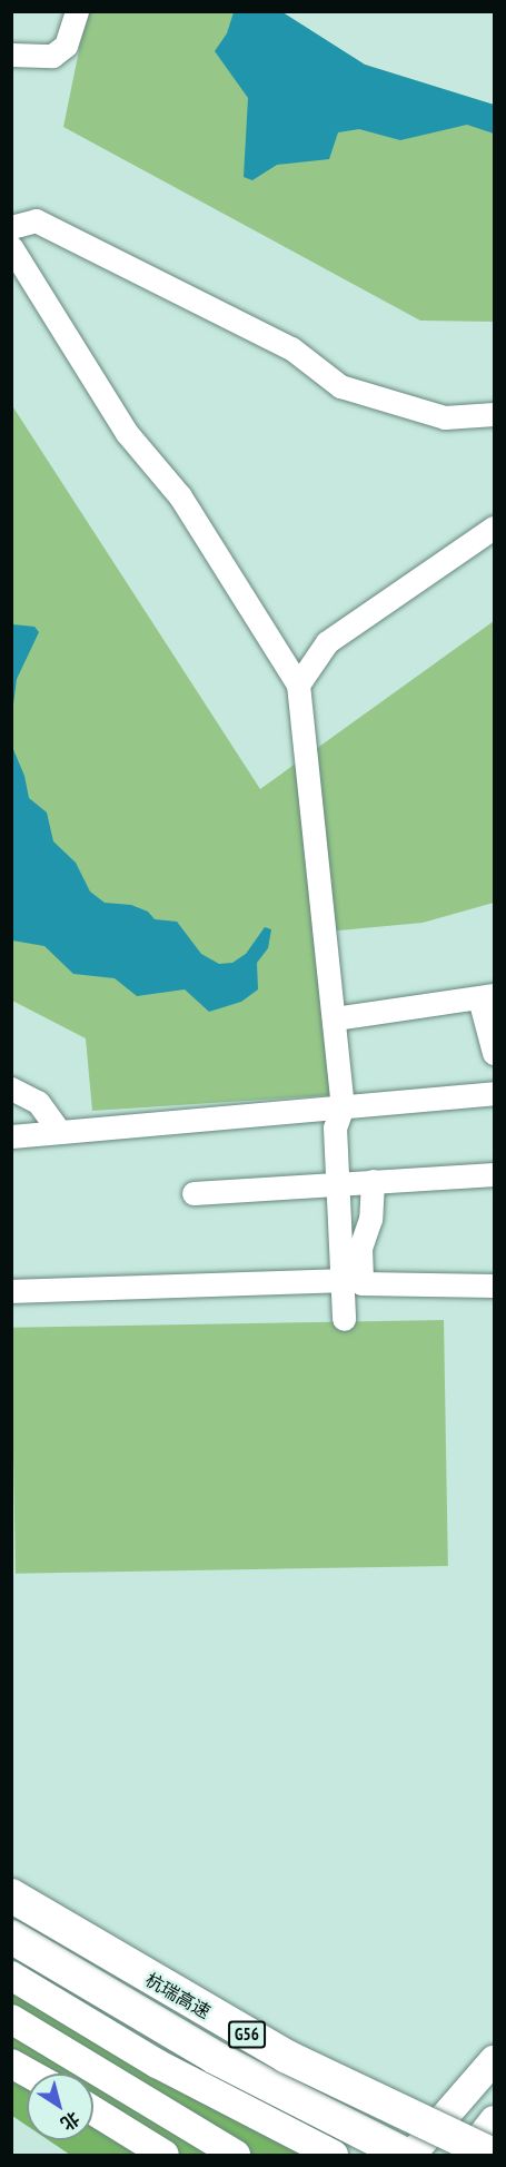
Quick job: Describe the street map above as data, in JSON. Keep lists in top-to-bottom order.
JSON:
{
  "streets": {
    "highway": ["杭瑞高速", "G56"]
  },
  "north": "bottom right"
}
